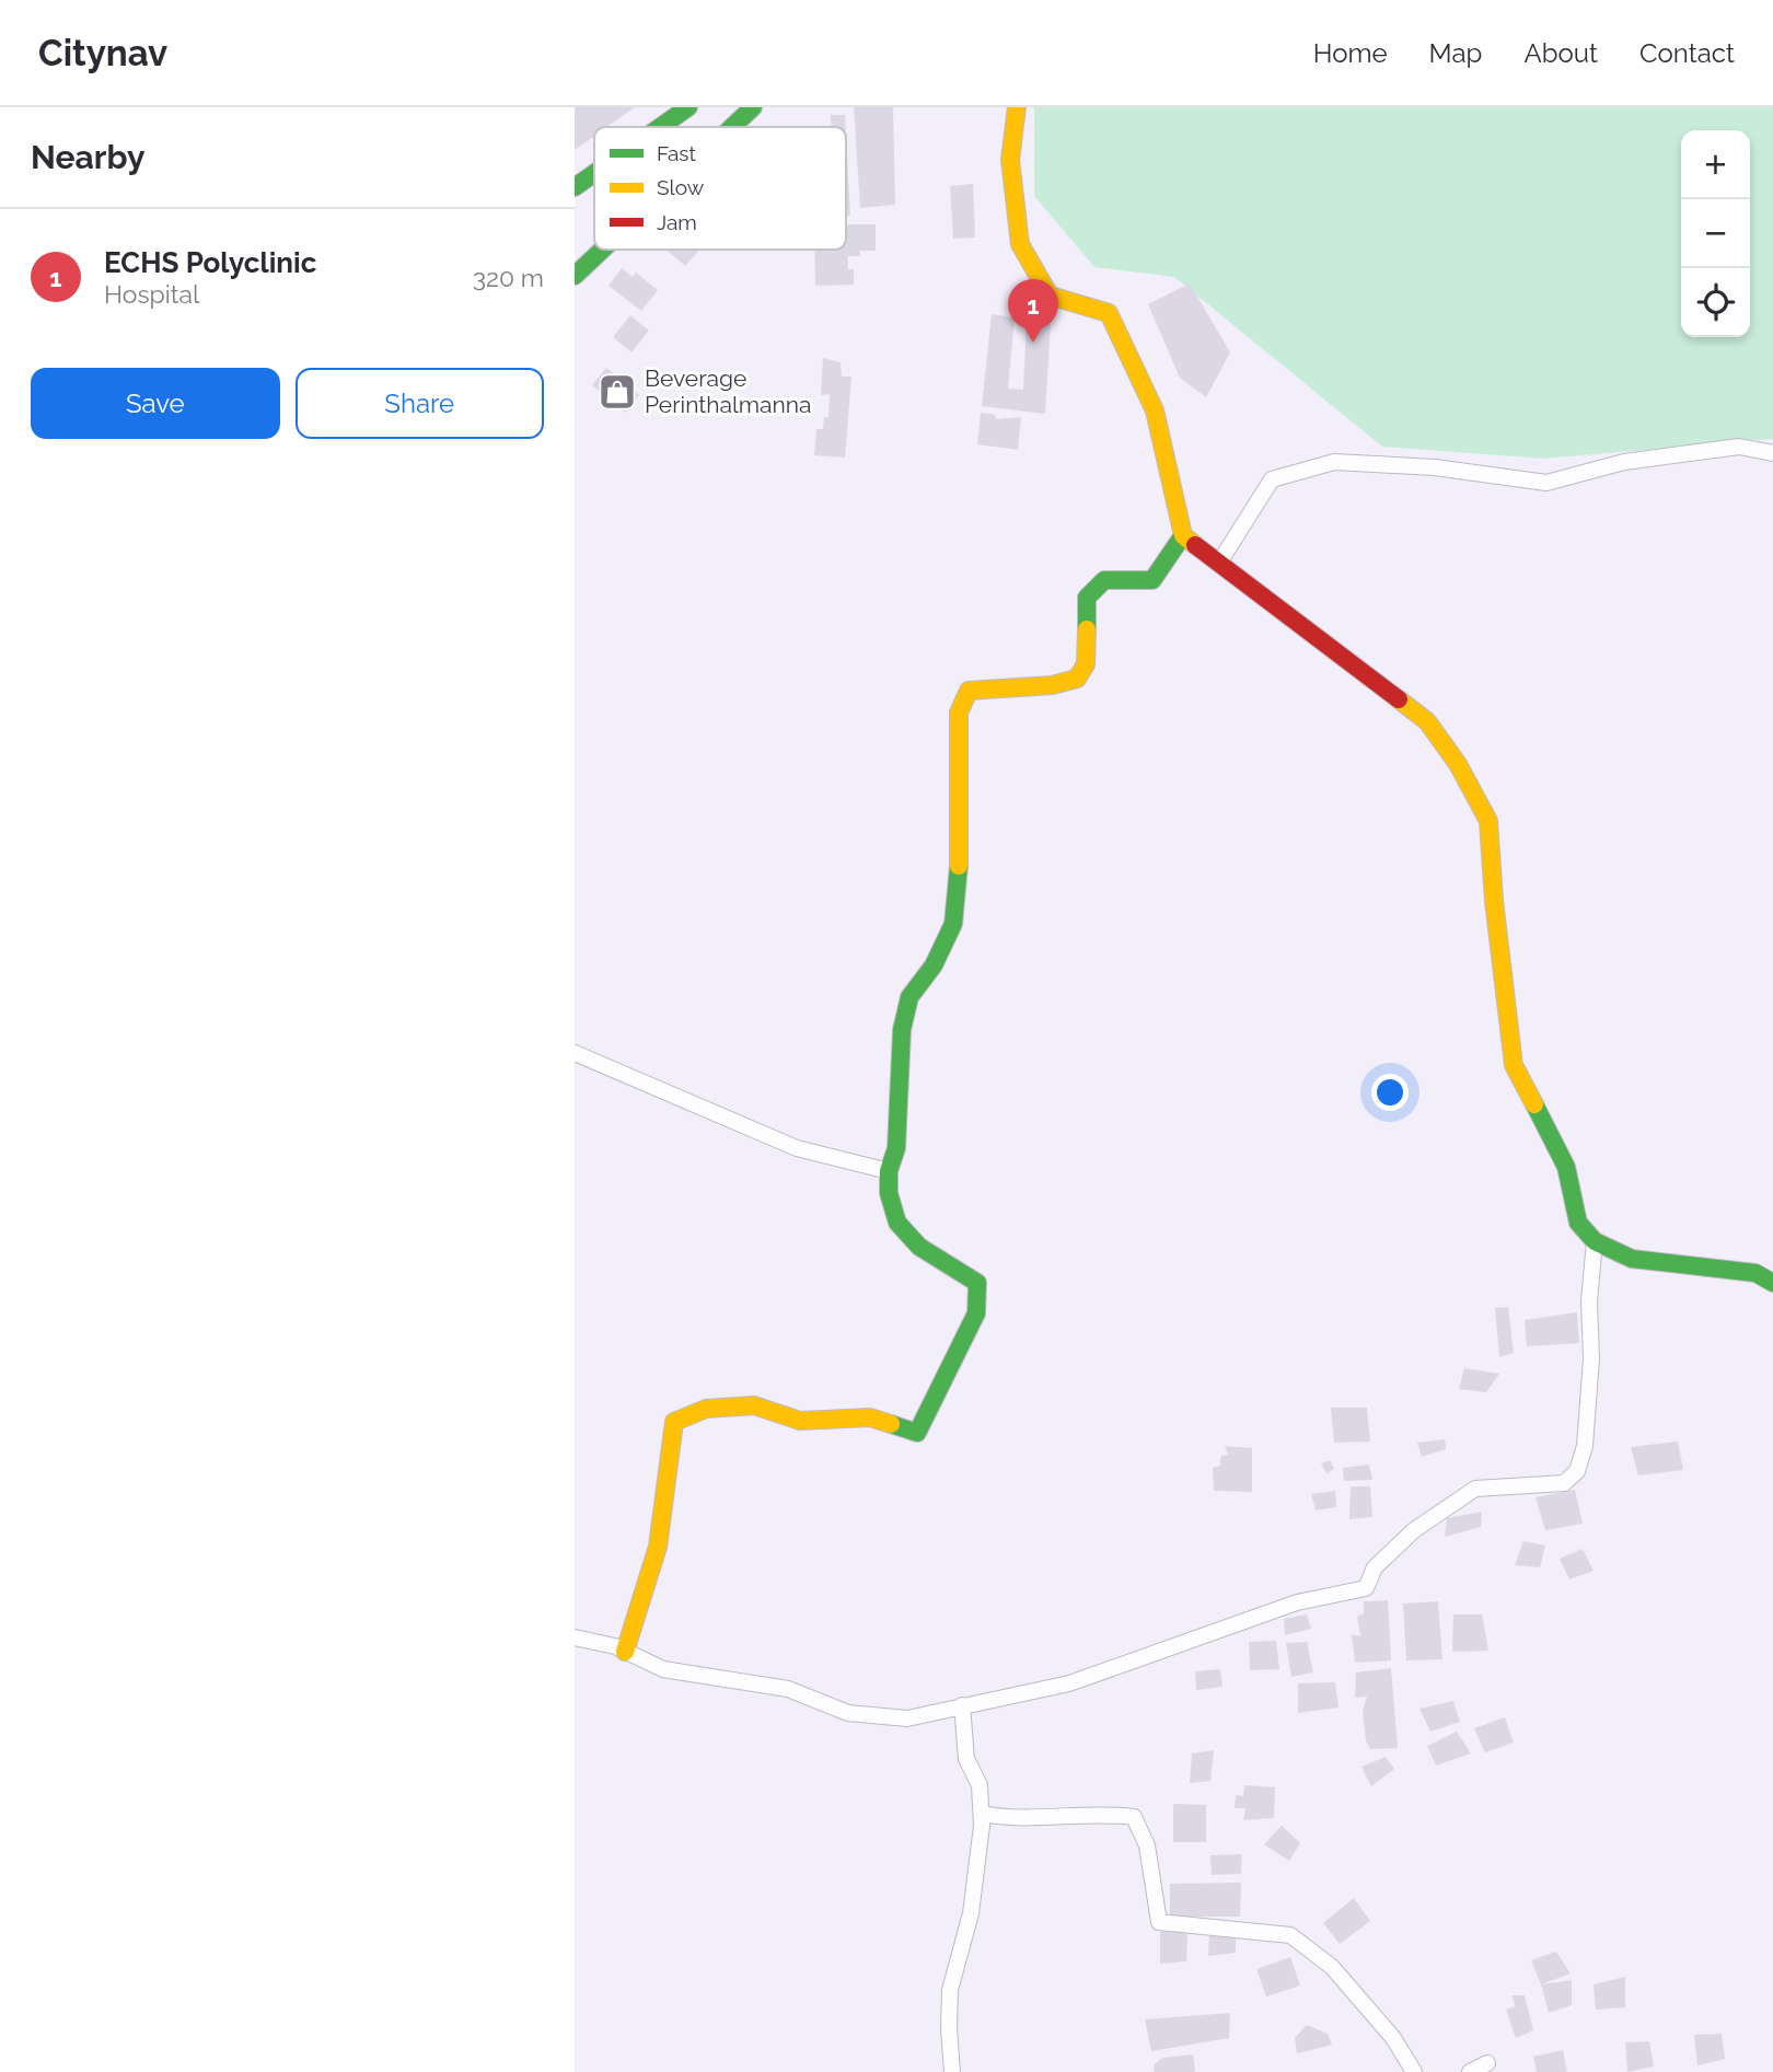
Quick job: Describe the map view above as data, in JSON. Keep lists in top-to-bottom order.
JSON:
{
  "places": {
    "shop": ["Beverage Perinthalmanna"]
  },
  "legend": ["Fast", "Slow", "Jam"],
  "page": {
    "header": "Citynav",
    "nav": [
      "Home",
      "Map",
      "About",
      "Contact"
    ],
    "heading": "Nearby",
    "map_buttons": ["+", "−"],
    "list": [
      {
        "mark": "1",
        "name": "ECHS Polyclinic",
        "note": "Hospital",
        "value": "320 m"
      }
    ],
    "pins": "1",
    "buttons": ["Save", "Share"]
  }
}
